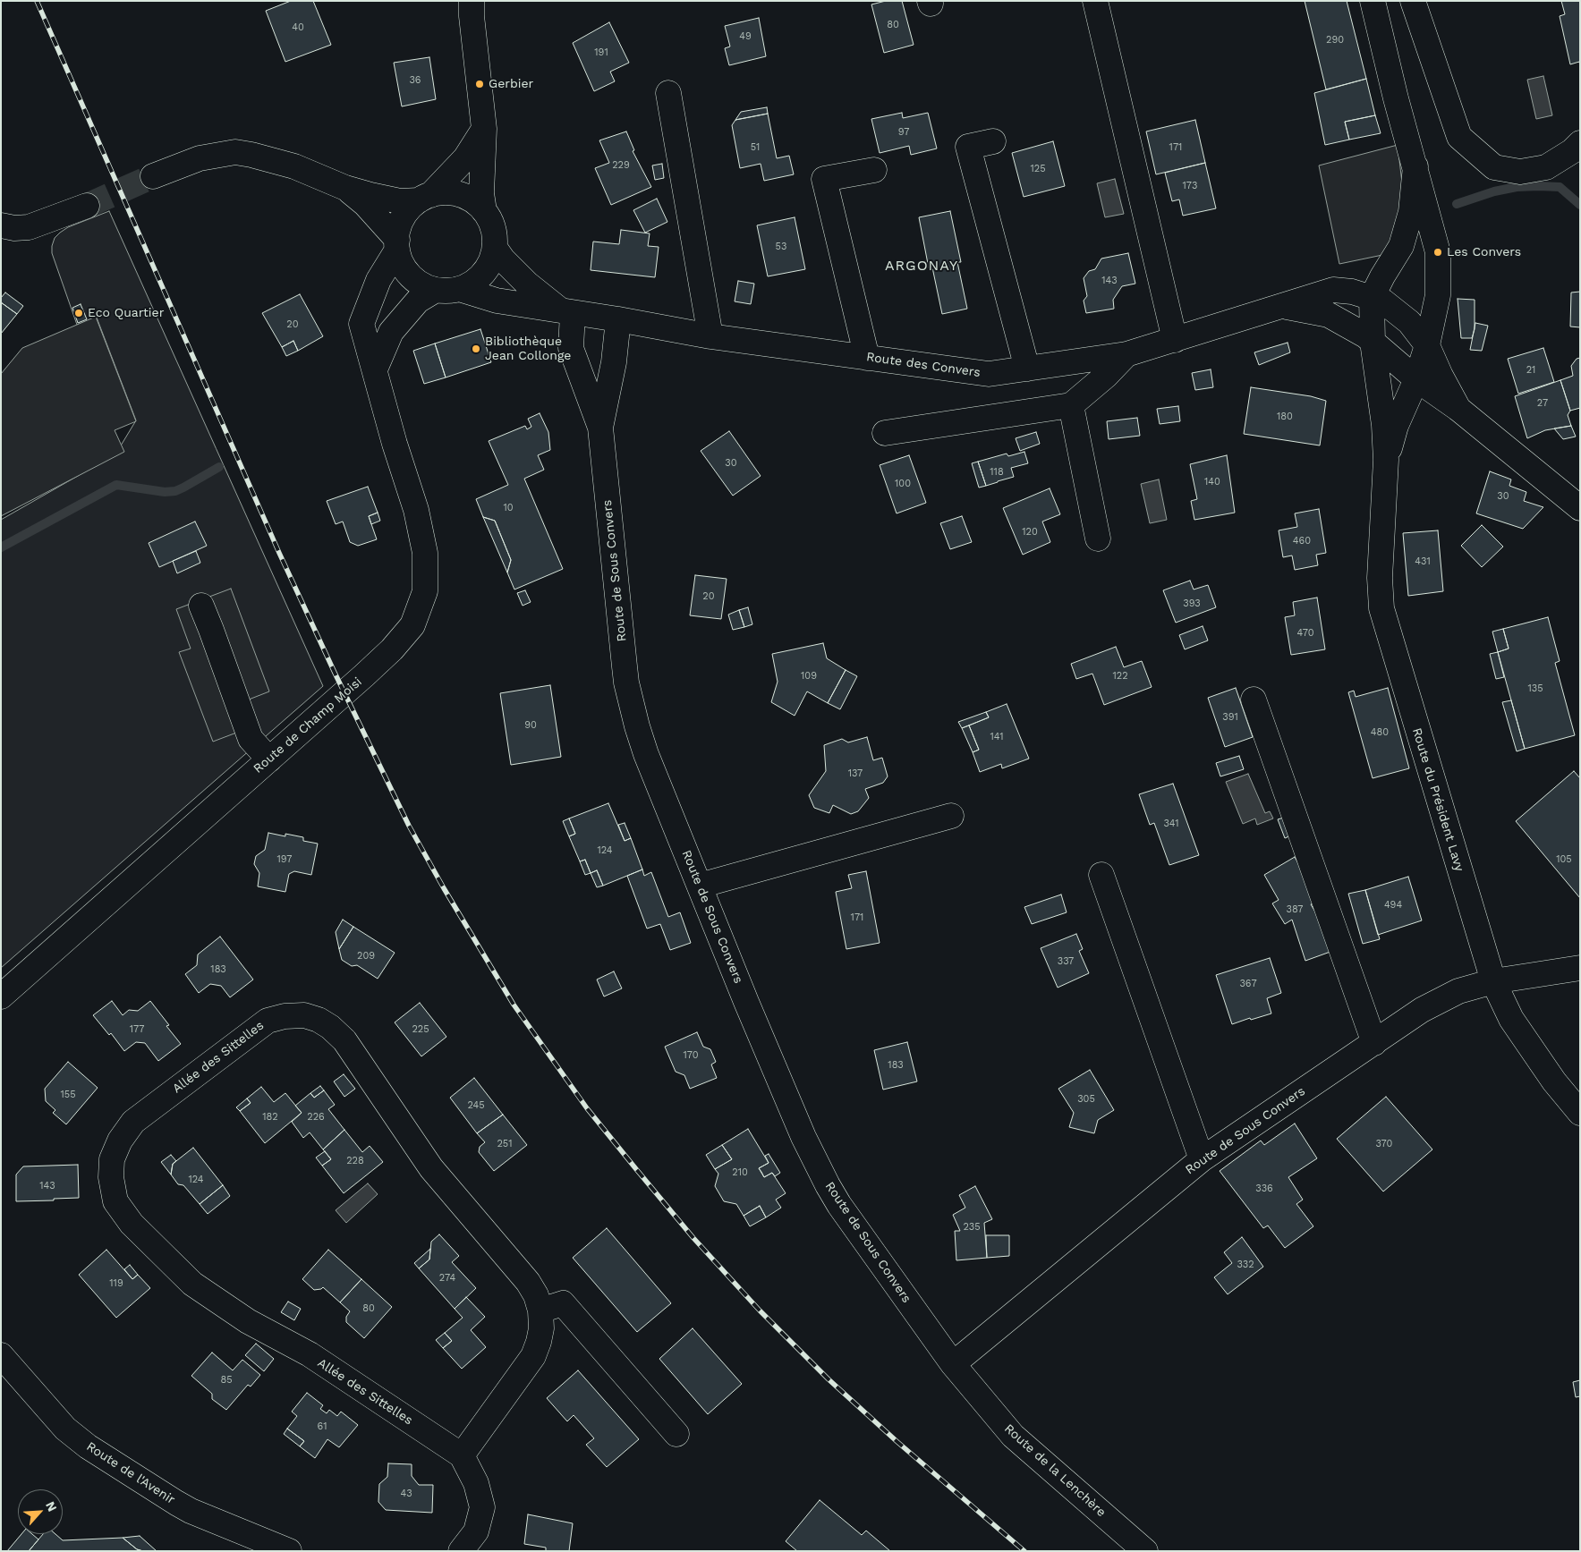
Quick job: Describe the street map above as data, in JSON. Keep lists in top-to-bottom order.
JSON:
{
  "streets": {
    "street": [
      "Route des Convers",
      "Route de Sous Convers",
      "Route de Champ Moisi",
      "Route du Président Lavy",
      "Allée des Sittelles",
      "Route de la Lenchère",
      "Route de l'Avenir"
    ]
  },
  "crossings": [
    ["Route des Convers", "Route de Sous Convers"],
    ["Route des Convers", "Route de Champ Moisi"],
    ["Route des Convers", "Route du Président Lavy"],
    ["Route de Sous Convers", "Route du Président Lavy"],
    ["Route de Sous Convers", "Route de la Lenchère"]
  ],
  "districts": ["ARGONAY"],
  "places": [
    "Gerbier",
    "Les Convers",
    "Eco Quartier",
    "Bibliothèque Jean Collonge"
  ],
  "house_numbers": [
    "80",
    "40",
    "49",
    "290",
    "191",
    "36",
    "97",
    "51",
    "171",
    "229",
    "125",
    "173",
    "53",
    "143",
    "20",
    "21",
    "27",
    "180",
    "30",
    "118",
    "140",
    "100",
    "30",
    "10",
    "120",
    "460",
    "431",
    "20",
    "393",
    "470",
    "109",
    "122",
    "135",
    "391",
    "90",
    "480",
    "141",
    "137",
    "341",
    "124",
    "197",
    "105",
    "494",
    "387",
    "171",
    "209",
    "337",
    "183",
    "367",
    "177",
    "225",
    "170",
    "183",
    "155",
    "305",
    "245",
    "182",
    "226",
    "251",
    "370",
    "228",
    "210",
    "124",
    "143",
    "336",
    "235",
    "332",
    "274",
    "119",
    "80",
    "85",
    "61",
    "43"
  ],
  "north": "top right"
}
